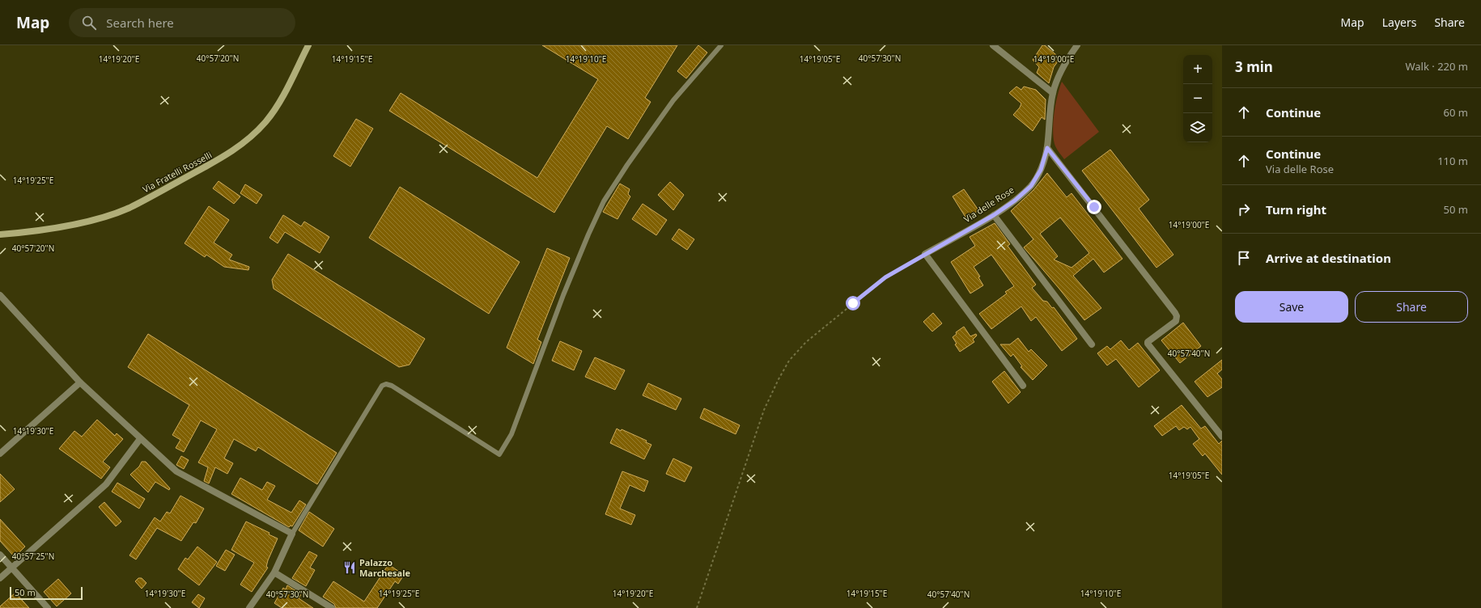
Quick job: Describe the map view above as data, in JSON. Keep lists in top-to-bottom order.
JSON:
{
  "streets": {
    "main road": ["Via Fratelli Rosselli"],
    "street": ["Via delle Rose"]
  },
  "places": {
    "restaurant": ["Palazzo Marchesale"]
  },
  "scale_bar": "50 m",
  "page": {
    "header": "Map",
    "search": "Search here",
    "nav": ["Map", "Layers", "Share"],
    "heading": ["3 min", "Walk · 220 m"],
    "map_buttons": ["+", "−"],
    "list": [
      ["Continue", "60 m"],
      ["Continue", "Via delle Rose", "110 m"],
      ["Turn right", "50 m"],
      "Arrive at destination"
    ],
    "buttons": ["Save", "Share"],
    "scale": "50 m"
  },
  "coordinates": [
    "40°57'20\"N",
    "40°57'30\"N",
    "14°19'20\"E",
    "14°19'15\"E",
    "14°19'10\"E",
    "14°19'05\"E",
    "14°19'00\"E",
    "14°19'25\"E",
    "40°57'40\"N",
    "14°19'30\"E",
    "40°57'25\"N"
  ]
}
